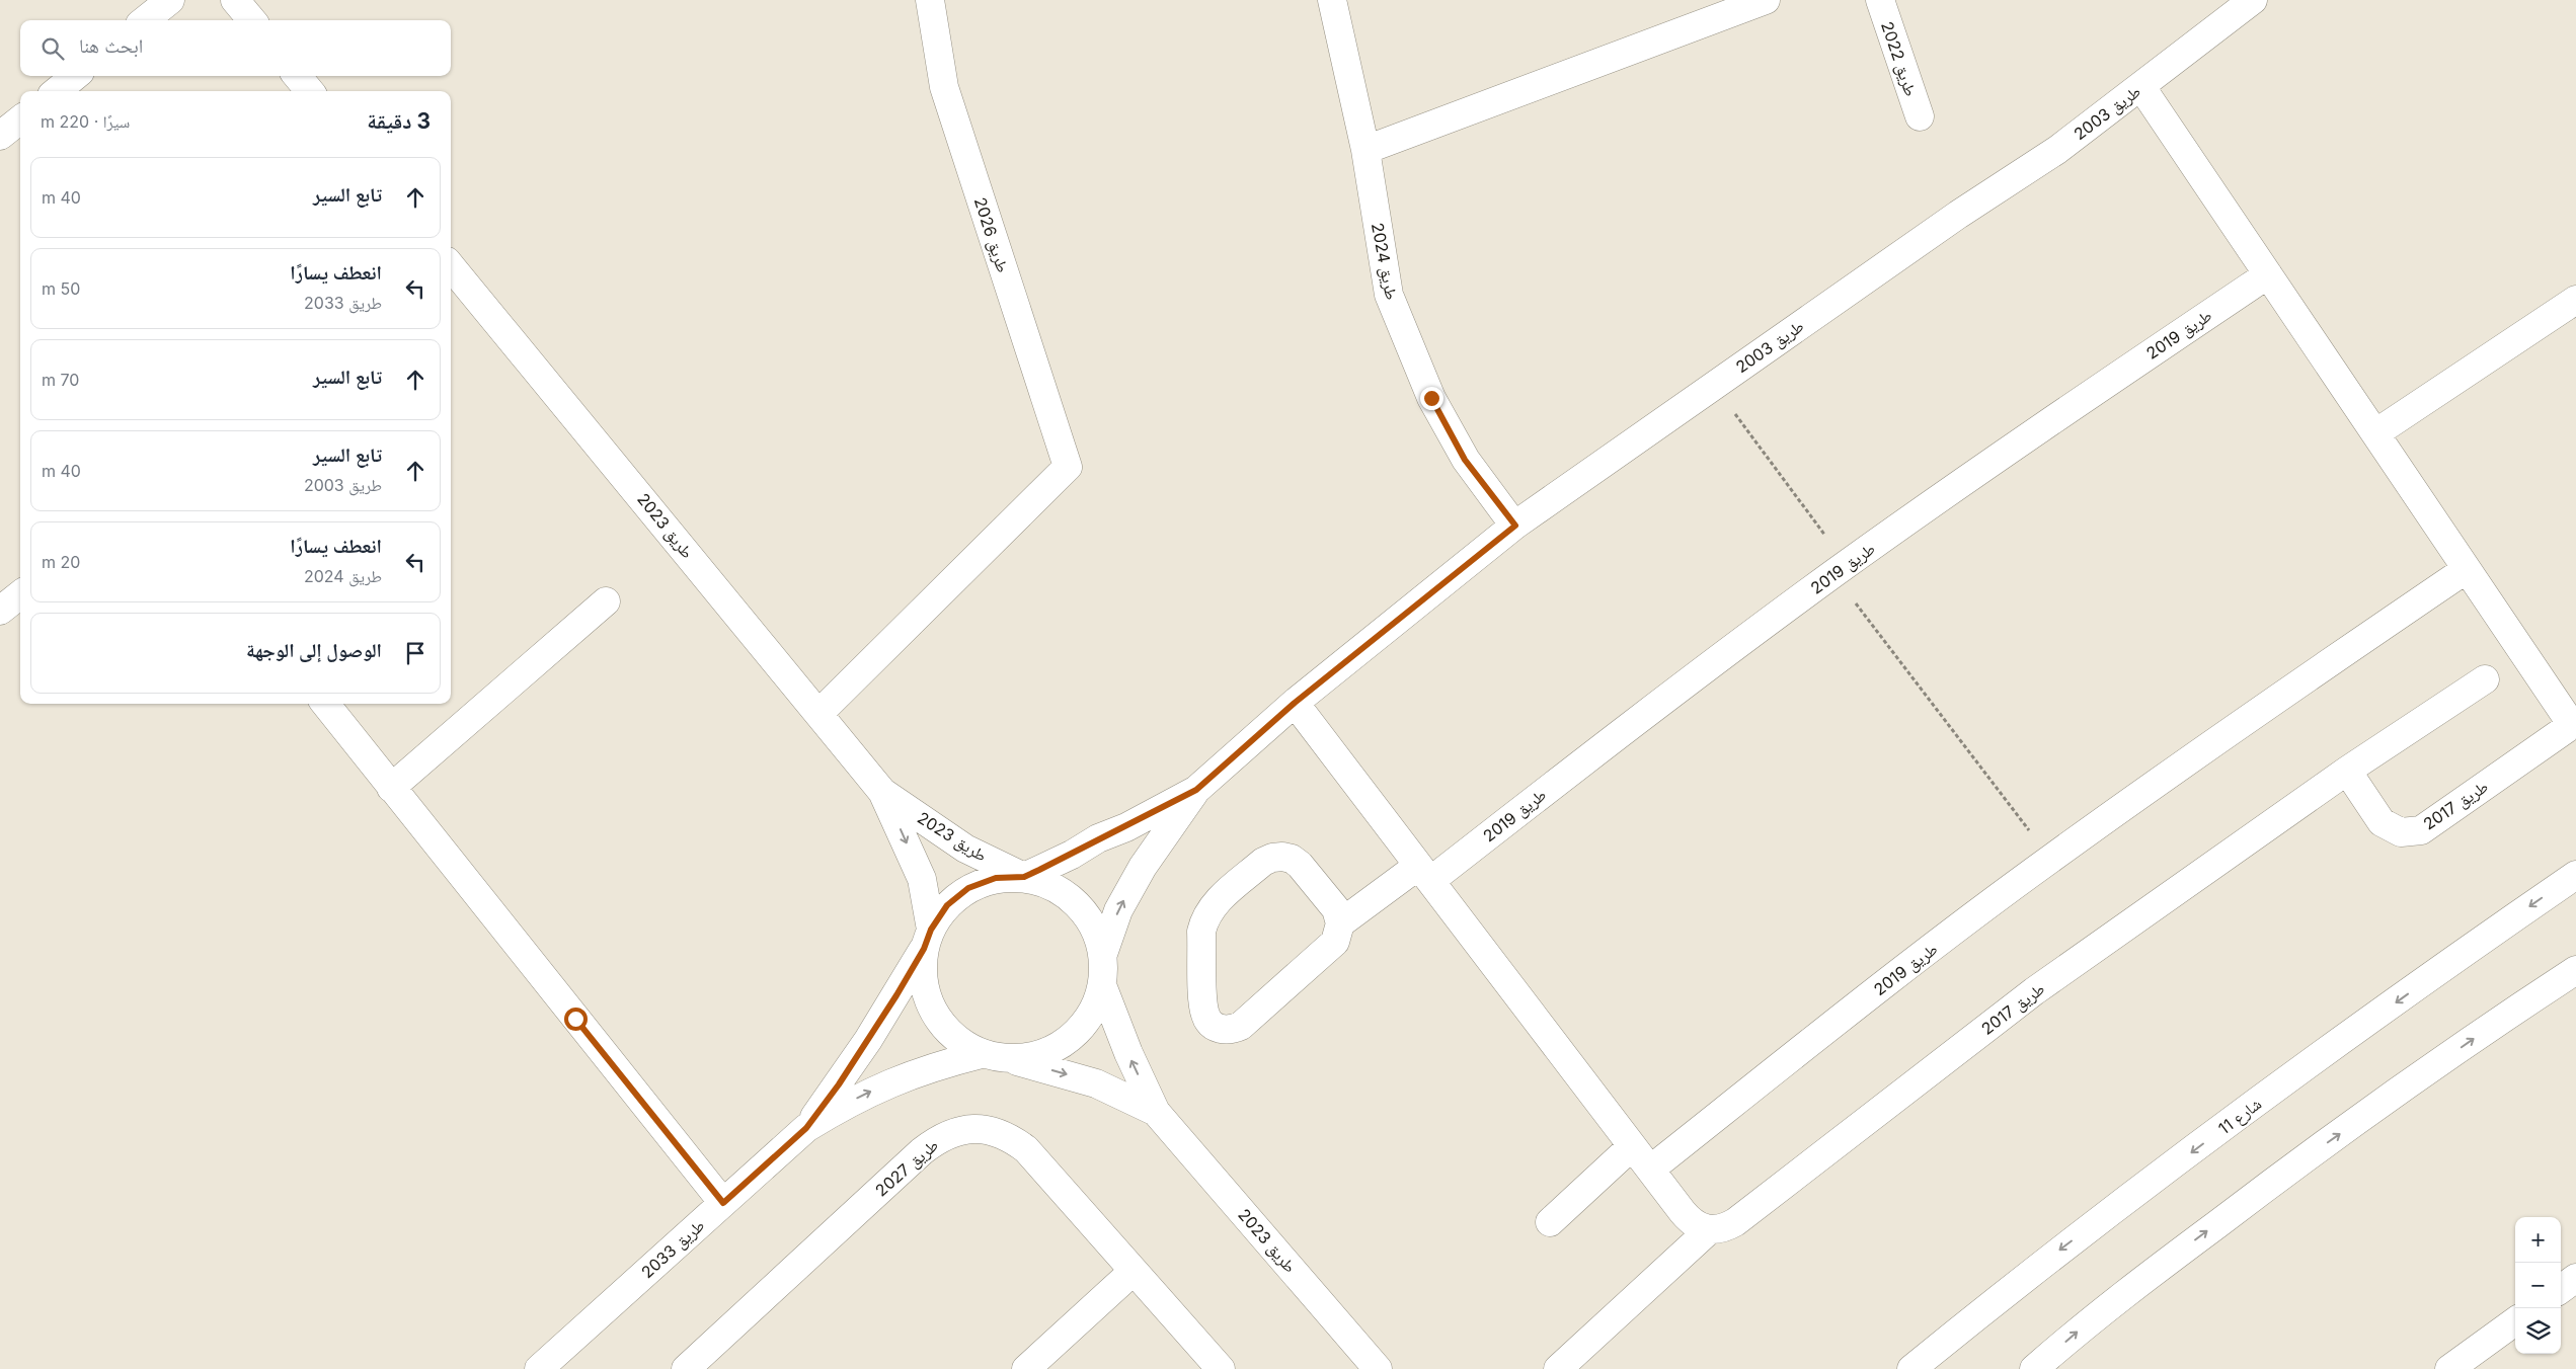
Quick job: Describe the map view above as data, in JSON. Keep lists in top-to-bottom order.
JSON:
{
  "streets": {
    "street": [
      "طريق 2022",
      "طريق 2003",
      "طريق 2026",
      "طريق 2024",
      "طريق 2019",
      "طريق 2023",
      "طريق 2017",
      "شارع 11",
      "طريق 2027",
      "طريق 2033"
    ]
  },
  "crossings": [
    ["طريق 2003", "طريق 2024"],
    ["طريق 2026", "طريق 2023"],
    ["طريق 2023", "طريق 2033"]
  ],
  "page": {
    "search": "ابحث هنا",
    "heading": ["3 دقيقة", "سيرًا · 220 m"],
    "list": [
      ["تابع السير", "40 m"],
      ["انعطف يسارًا", "طريق 2033", "50 m"],
      ["تابع السير", "70 m"],
      ["تابع السير", "طريق 2003", "40 m"],
      ["انعطف يسارًا", "طريق 2024", "20 m"],
      "الوصول إلى الوجهة"
    ],
    "map_buttons": ["+", "−"]
  }
}
